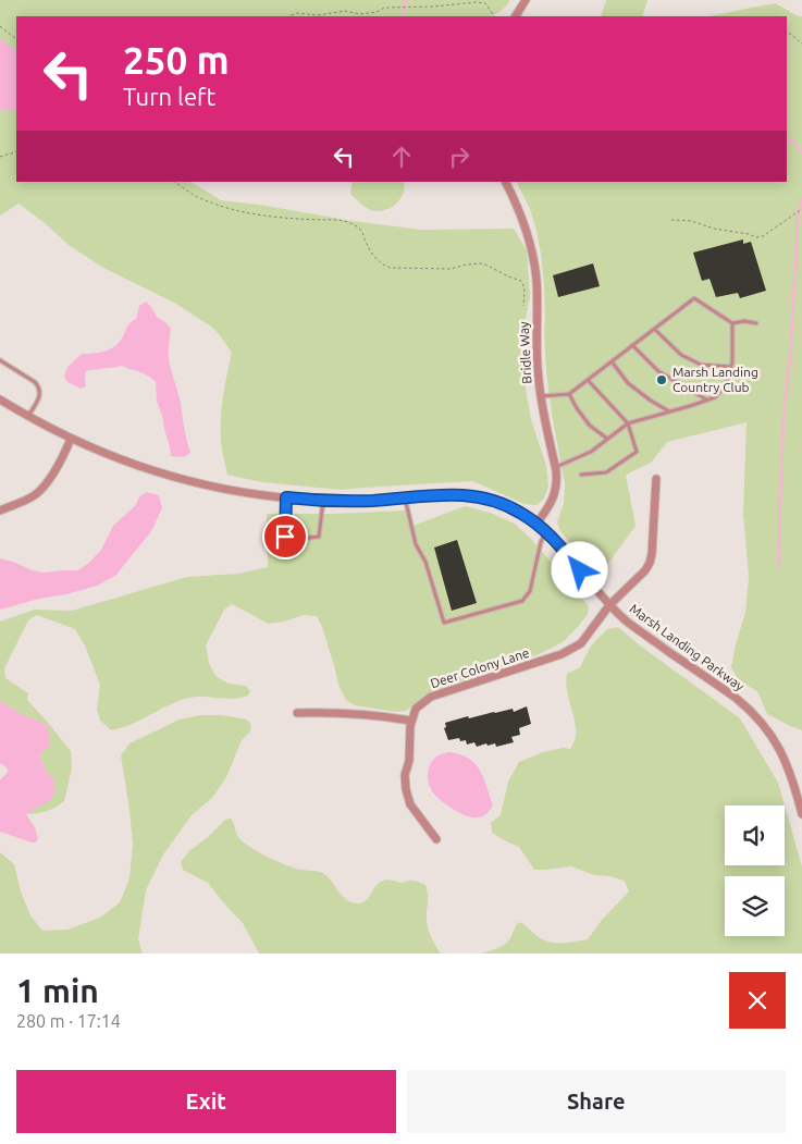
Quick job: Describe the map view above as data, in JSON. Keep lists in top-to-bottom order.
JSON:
{
  "streets": {
    "street": ["Bridle Way", "Marsh Landing Parkway", "Deer Colony Lane"]
  },
  "crossings": [
    ["Bridle Way", "Marsh Landing Parkway"],
    ["Marsh Landing Parkway", "Deer Colony Lane"]
  ],
  "places": ["Marsh Landing Country Club"],
  "page": {
    "turn": ["250 m", "Turn left"],
    "heading": ["1 min", "280 m · 17:14"],
    "buttons": ["Exit", "Share"]
  }
}
